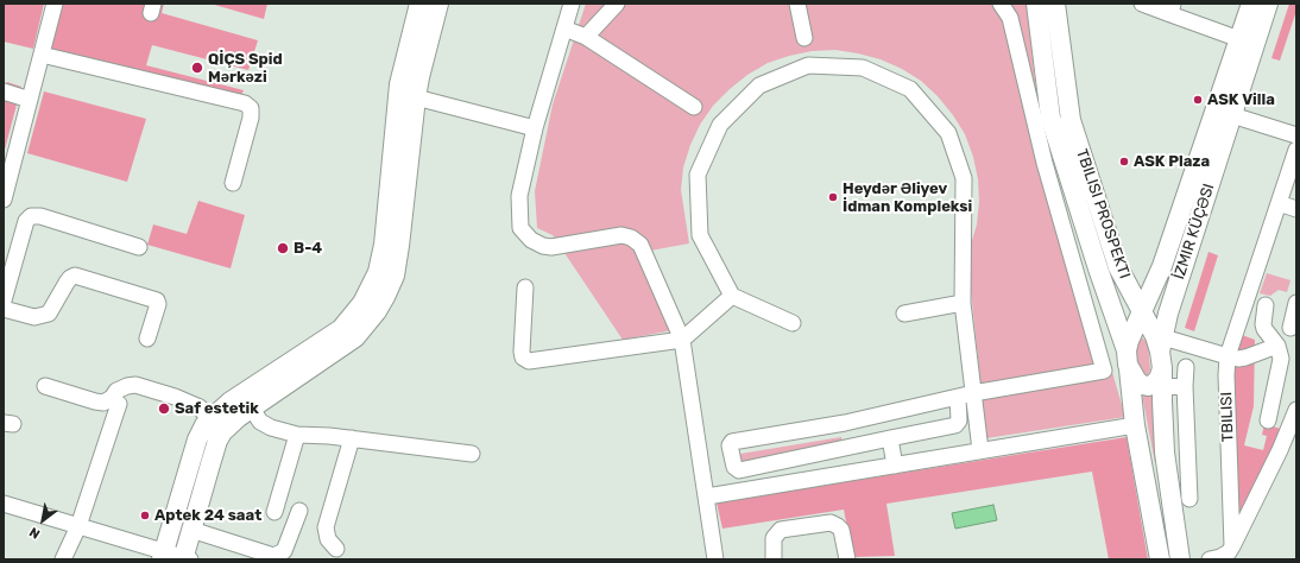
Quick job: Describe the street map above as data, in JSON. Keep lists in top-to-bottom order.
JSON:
{
  "streets": {
    "main road": ["TBILISI PROSPEKTI", "İZMIR KÜÇƏSI"],
    "street": ["TBILISI"]
  },
  "crossings": [
    ["TBILISI PROSPEKTI", "İZMIR KÜÇƏSI"]
  ],
  "places": [
    "QİÇS Spid Mərkəzi",
    "ASK Villa",
    "ASK Plaza",
    "Heydər Əliyev İdman Kompleksi",
    "B-4",
    "Saf estetik",
    "Aptek 24 saat"
  ],
  "north": "bottom left"
}
